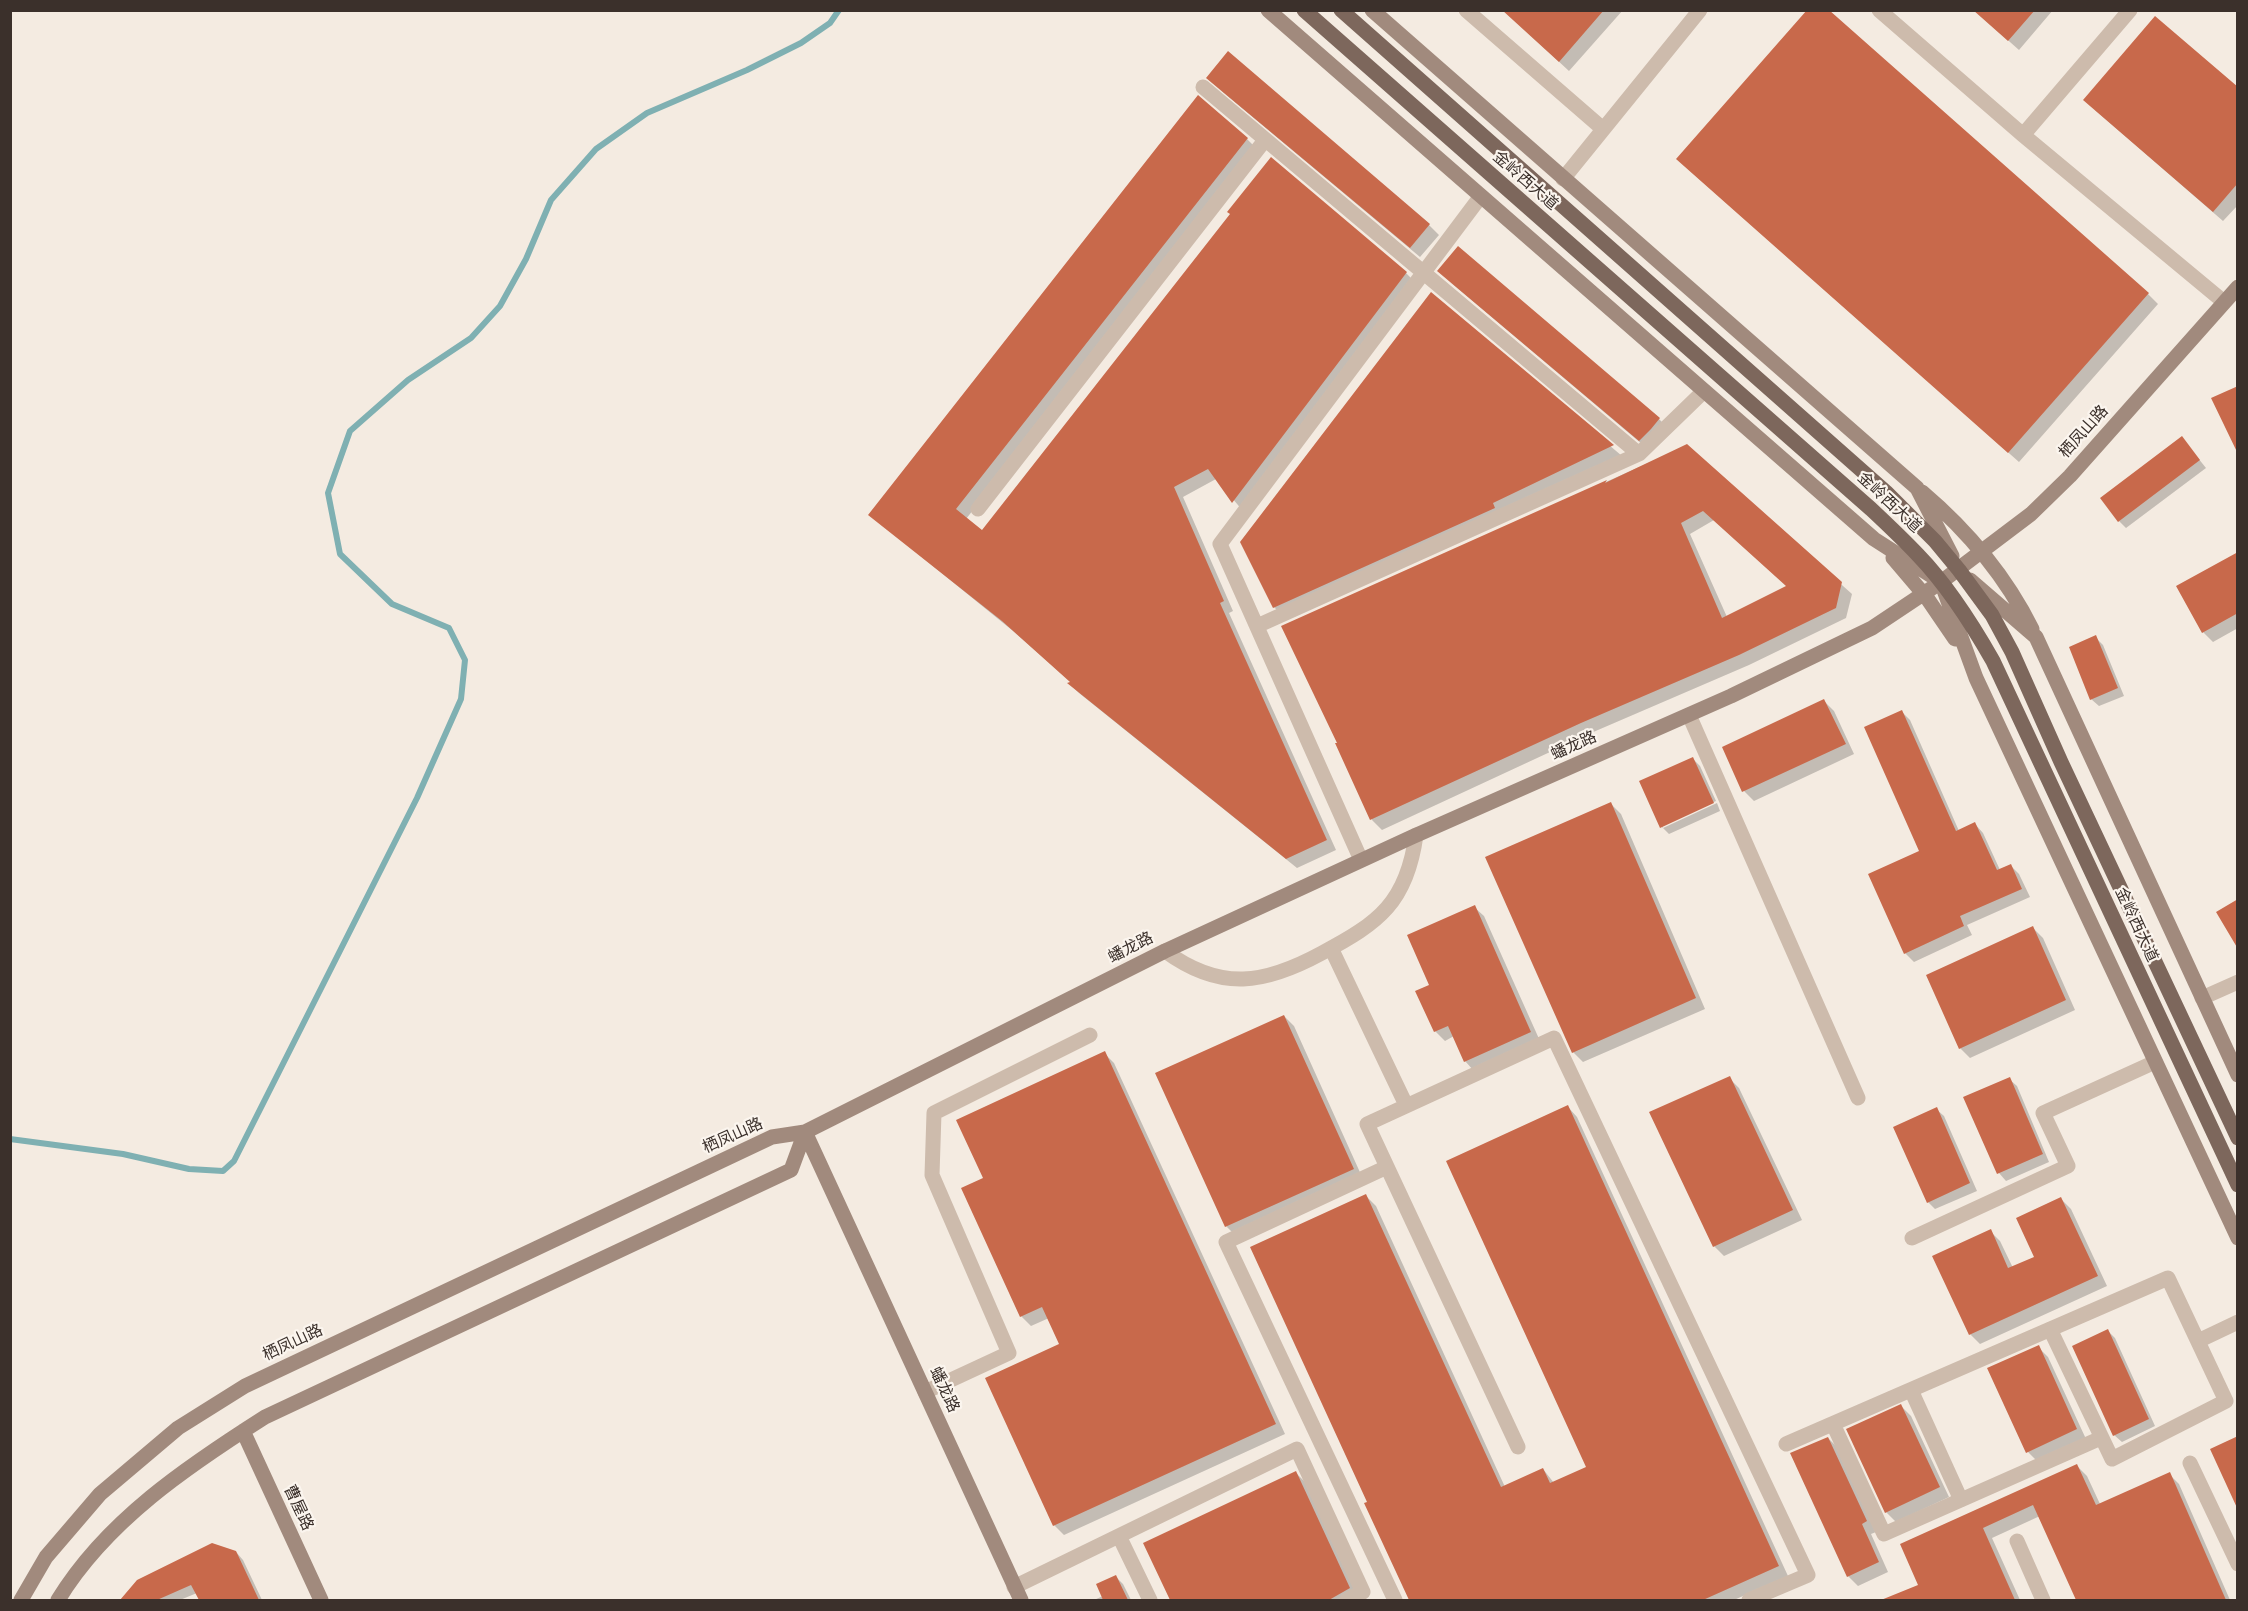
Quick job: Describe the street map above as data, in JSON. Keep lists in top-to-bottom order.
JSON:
{
  "streets": {
    "main road": ["金岭西大道"],
    "street": ["栖凤山路", "蟠龙路", "曹屋路"]
  },
  "crossings": [
    ["金岭西大道", "栖凤山路"],
    ["金岭西大道", "蟠龙路"],
    ["栖凤山路", "蟠龙路"]
  ]
}
